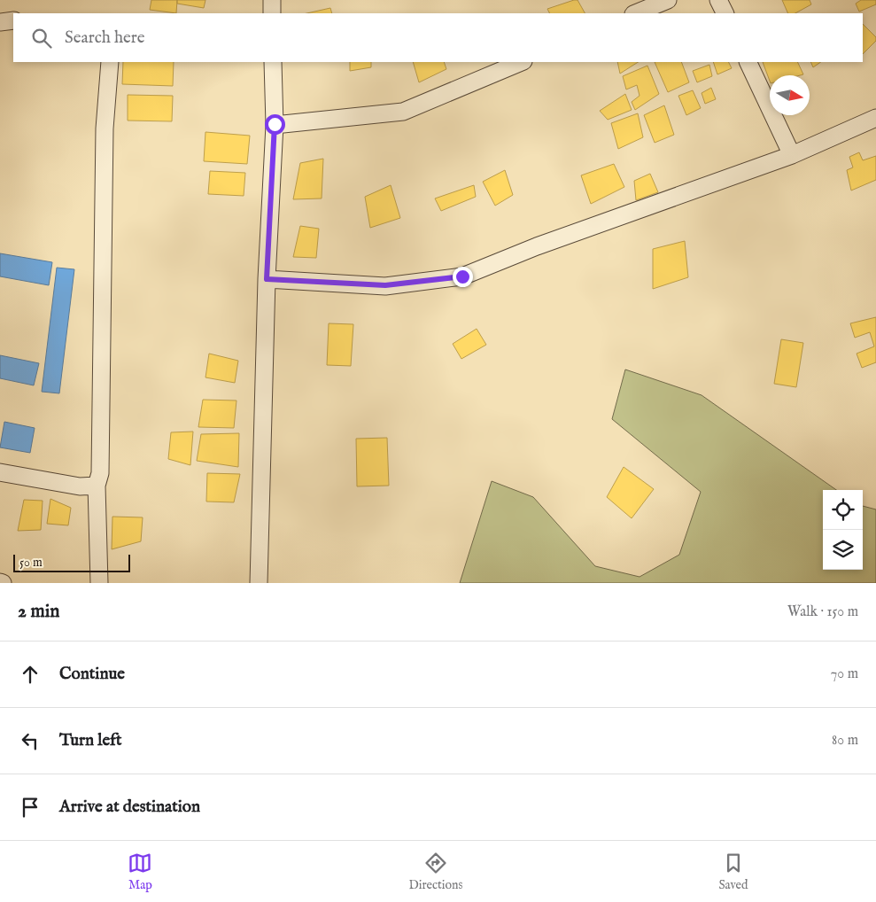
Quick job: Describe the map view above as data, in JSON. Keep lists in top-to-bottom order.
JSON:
{
  "scale_bar": "50 m",
  "north": "right",
  "page": {
    "search": "Search here",
    "scale": "50 m",
    "heading": ["2 min", "Walk · 150 m"],
    "list": [
      ["Continue", "70 m"],
      ["Turn left", "80 m"],
      "Arrive at destination"
    ],
    "nav": ["Map", "Directions", "Saved"]
  }
}
